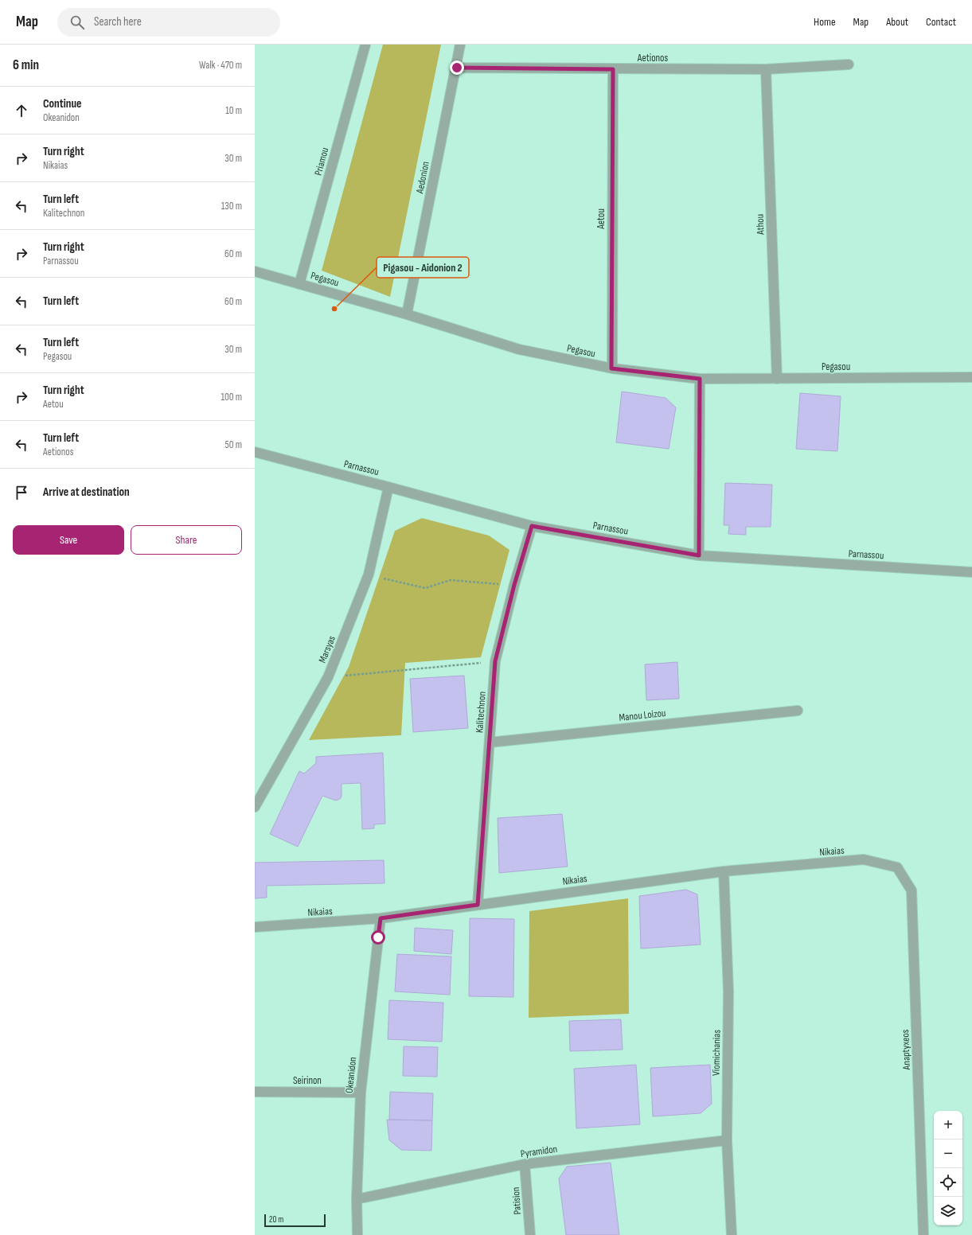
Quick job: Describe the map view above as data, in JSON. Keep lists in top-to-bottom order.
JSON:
{
  "streets": {
    "street": [
      "Aetionos",
      "Priamou",
      "Aedonion",
      "Aetou",
      "Athou",
      "Pegasou",
      "Parnassou",
      "Marsyas",
      "Kalitechnon",
      "Manou Loizou",
      "Nikaias",
      "Anaptyxeos",
      "Viomichanias",
      "Okeanidon",
      "Seirinon",
      "Pyramidon",
      "Patision"
    ]
  },
  "crossings": [
    ["Aetionos", "Aedonion"],
    ["Aetionos", "Aetou"],
    ["Aetionos", "Athou"],
    ["Priamou", "Pegasou"],
    ["Aedonion", "Pegasou"],
    ["Aetou", "Pegasou"],
    ["Athou", "Pegasou"],
    ["Parnassou", "Marsyas"],
    ["Parnassou", "Kalitechnon"],
    ["Kalitechnon", "Manou Loizou"],
    ["Kalitechnon", "Nikaias"],
    ["Nikaias", "Anaptyxeos"],
    ["Nikaias", "Viomichanias"],
    ["Nikaias", "Okeanidon"],
    ["Viomichanias", "Pyramidon"],
    ["Okeanidon", "Seirinon"],
    ["Okeanidon", "Pyramidon"],
    ["Pyramidon", "Patision"]
  ],
  "places": ["Pigasou - Aidonion 2"],
  "scale_bar": "20 m",
  "page": {
    "header": "Map",
    "search": "Search here",
    "nav": [
      "Home",
      "Map",
      "About",
      "Contact"
    ],
    "heading": ["6 min", "Walk · 470 m"],
    "list": [
      ["Continue", "Okeanidon", "10 m"],
      ["Turn right", "Nikaias", "30 m"],
      ["Turn left", "Kalitechnon", "130 m"],
      ["Turn right", "Parnassou", "60 m"],
      ["Turn left", "60 m"],
      ["Turn left", "Pegasou", "30 m"],
      ["Turn right", "Aetou", "100 m"],
      ["Turn left", "Aetionos", "50 m"],
      "Arrive at destination"
    ],
    "buttons": ["Save", "Share"],
    "map_buttons": ["+", "−"],
    "scale": "20 m"
  }
}
